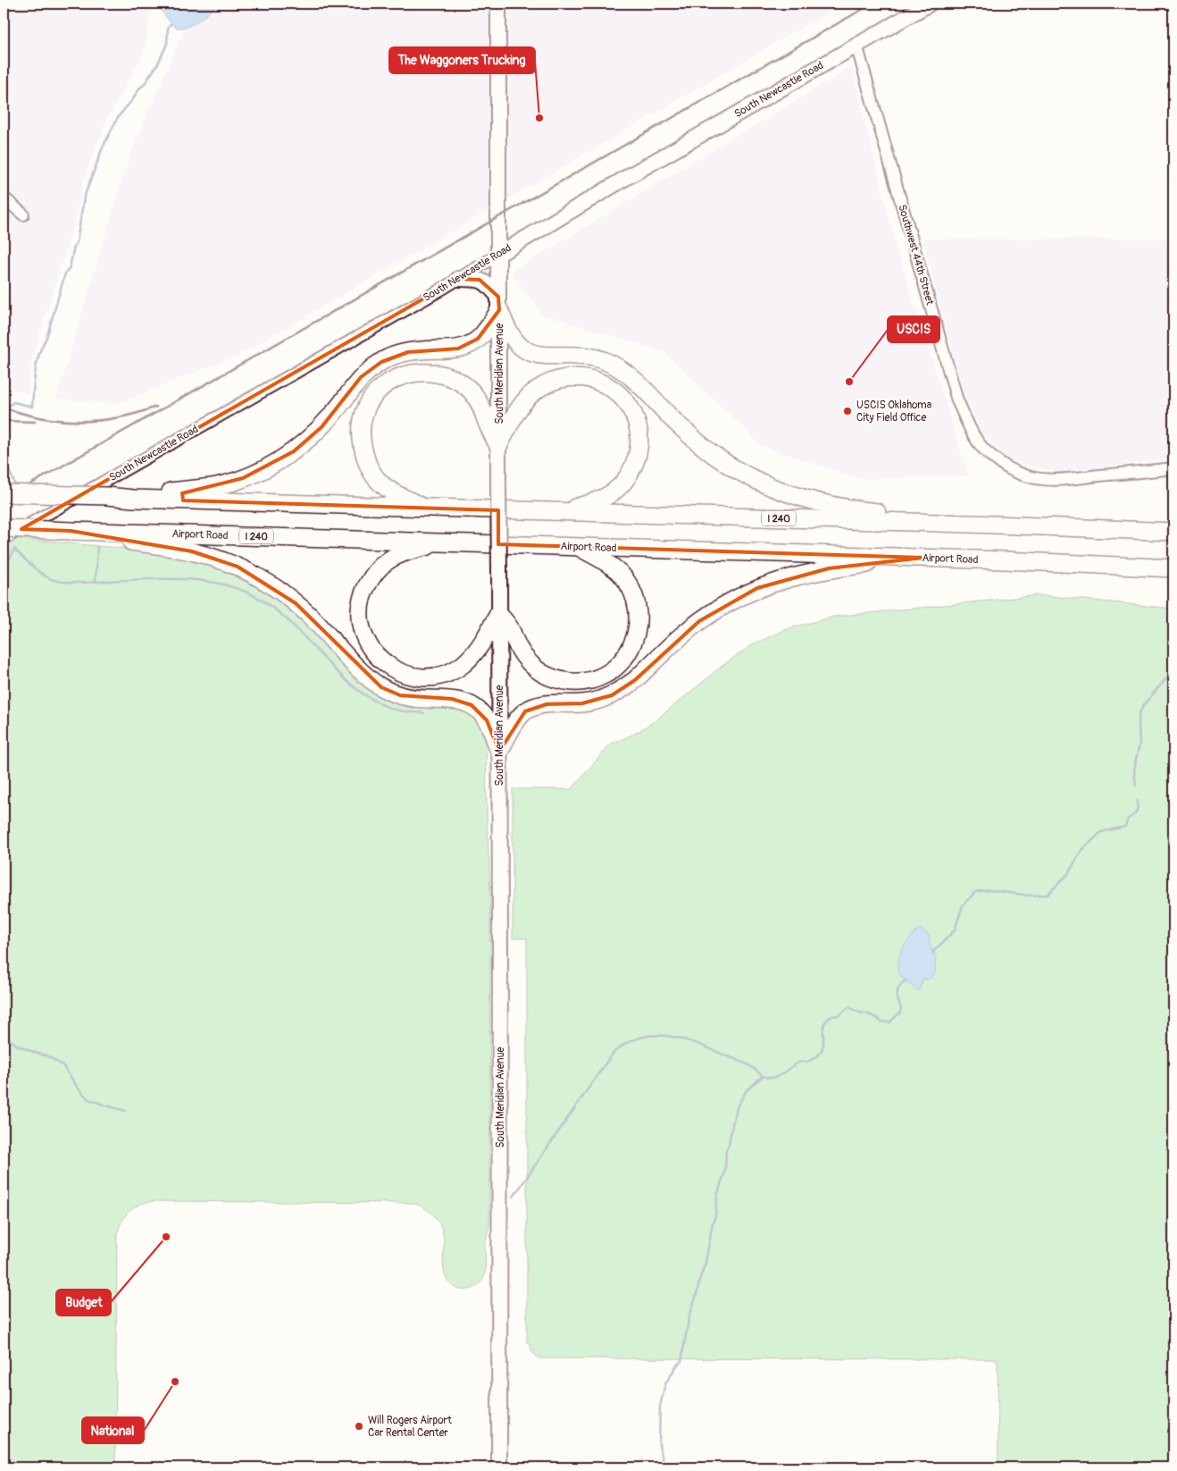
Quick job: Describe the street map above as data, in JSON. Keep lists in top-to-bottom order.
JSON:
{
  "streets": {
    "highway": ["I 240", "Airport Road"],
    "main road": ["South Newcastle Road", "South Meridian Avenue"],
    "street": ["Southwest 44th Street"]
  },
  "crossings": [
    ["South Newcastle Road", "Southwest 44th Street"],
    ["South Newcastle Road", "South Meridian Avenue"]
  ],
  "places": [
    "The Waggoners Trucking",
    "USCIS",
    "USCIS Oklahoma City Field Office",
    "Budget",
    "National",
    "Will Rogers Airport Car Rental Center"
  ]
}
